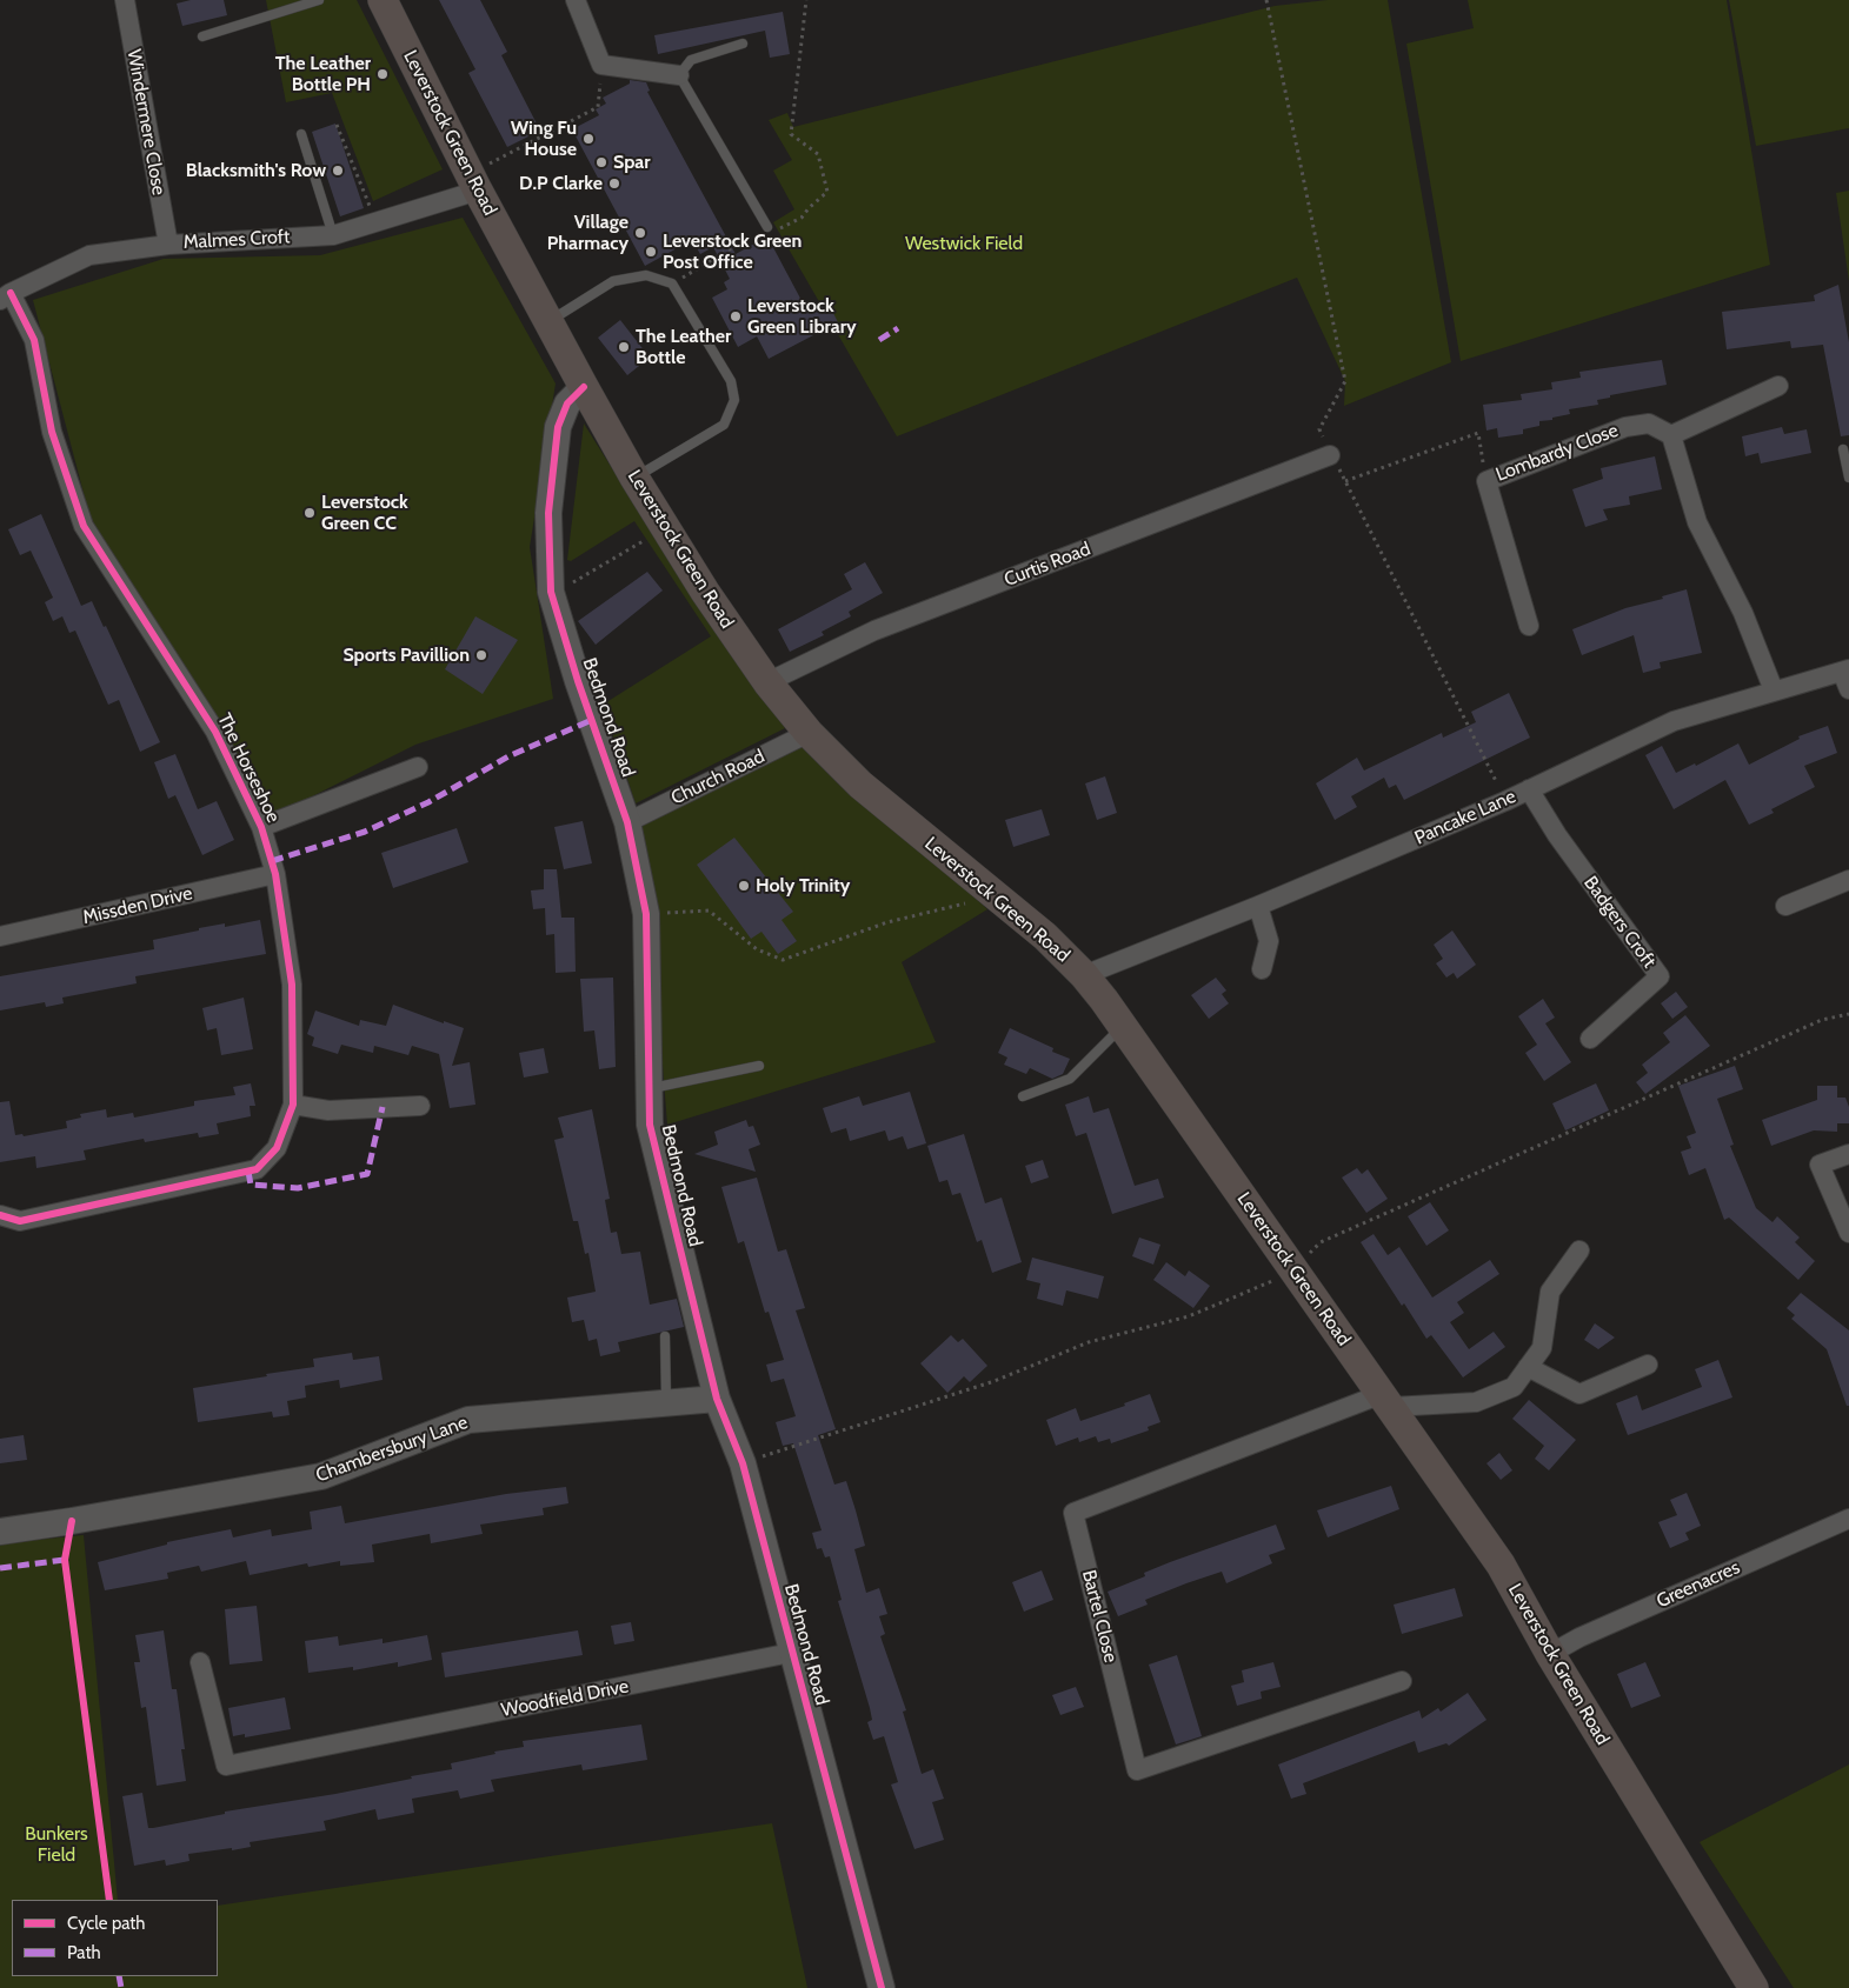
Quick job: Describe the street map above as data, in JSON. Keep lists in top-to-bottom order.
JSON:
{
  "streets": {
    "main road": ["Leverstock Green Road"],
    "street": [
      "Windermere Close",
      "Malmes Croft",
      "Lombardy Close",
      "Curtis Road",
      "Bedmond Road",
      "The Horseshoe",
      "Church Road",
      "Pancake Lane",
      "Missden Drive",
      "Badgers Croft",
      "Chambersbury Lane",
      "Greenacres",
      "Bartel Close",
      "Woodfield Drive"
    ]
  },
  "crossings": [
    ["Windermere Close", "Malmes Croft"],
    ["Leverstock Green Road", "Malmes Croft"],
    ["Leverstock Green Road", "Curtis Road"],
    ["Leverstock Green Road", "Bedmond Road"],
    ["Leverstock Green Road", "Church Road"],
    ["Leverstock Green Road", "Pancake Lane"],
    ["Leverstock Green Road", "Greenacres"],
    ["Leverstock Green Road", "Bartel Close"],
    ["Malmes Croft", "The Horseshoe"],
    ["Bedmond Road", "Church Road"],
    ["Bedmond Road", "Chambersbury Lane"],
    ["Bedmond Road", "Woodfield Drive"],
    ["The Horseshoe", "Missden Drive"],
    ["Pancake Lane", "Badgers Croft"]
  ],
  "parks": ["Westwick Field", "Bunkers Field"],
  "places": [
    "The Leather Bottle PH",
    "Wing Fu House",
    "Spar",
    "Blacksmith's Row",
    "D.P Clarke",
    "Village Pharmacy",
    "Leverstock Green Post Office",
    "Leverstock Green Library",
    "The Leather Bottle",
    "Leverstock Green CC",
    "Sports Pavillion",
    "Holy Trinity"
  ],
  "legend": ["Cycle path", "Path"]
}
